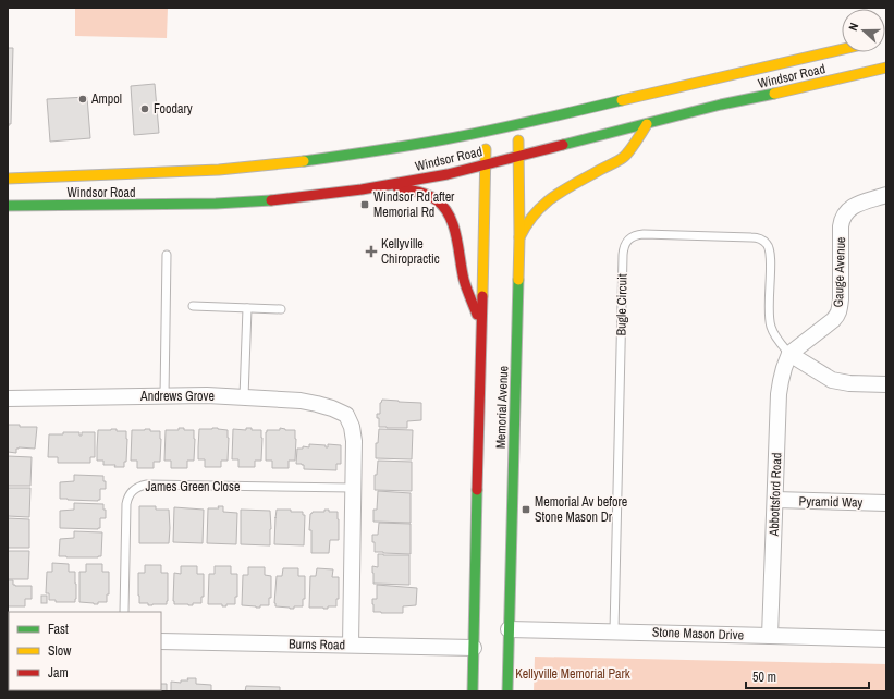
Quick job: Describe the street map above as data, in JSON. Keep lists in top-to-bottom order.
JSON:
{
  "streets": {
    "main road": ["Windsor Road", "Memorial Avenue"],
    "street": [
      "Gauge Avenue",
      "Andrews Grove",
      "Abbottsford Road",
      "Pyramid Way",
      "Stone Mason Drive",
      "Burns Road"
    ],
    "lane": ["Bugle Circuit", "James Green Close"]
  },
  "crossings": [
    ["Windsor Road", "Memorial Avenue"],
    ["Gauge Avenue", "Bugle Circuit"],
    ["Gauge Avenue", "Abbottsford Road"],
    ["Bugle Circuit", "Abbottsford Road"],
    ["Bugle Circuit", "Stone Mason Drive"],
    ["Andrews Grove", "James Green Close"],
    ["Memorial Avenue", "Stone Mason Drive"],
    ["Memorial Avenue", "Burns Road"],
    ["Abbottsford Road", "Pyramid Way"],
    ["Abbottsford Road", "Stone Mason Drive"]
  ],
  "parks": ["Kellyville Memorial Park"],
  "places": {
    "other": ["Ampol", "Foodary"],
    "transit": ["Windsor Rd after Memorial Rd", "Memorial Av before Stone Mason Dr"],
    "health": ["Kellyville Chiropractic"]
  },
  "legend": ["Fast", "Slow", "Jam"],
  "scale_bar": "50 m",
  "north": "left"
}
